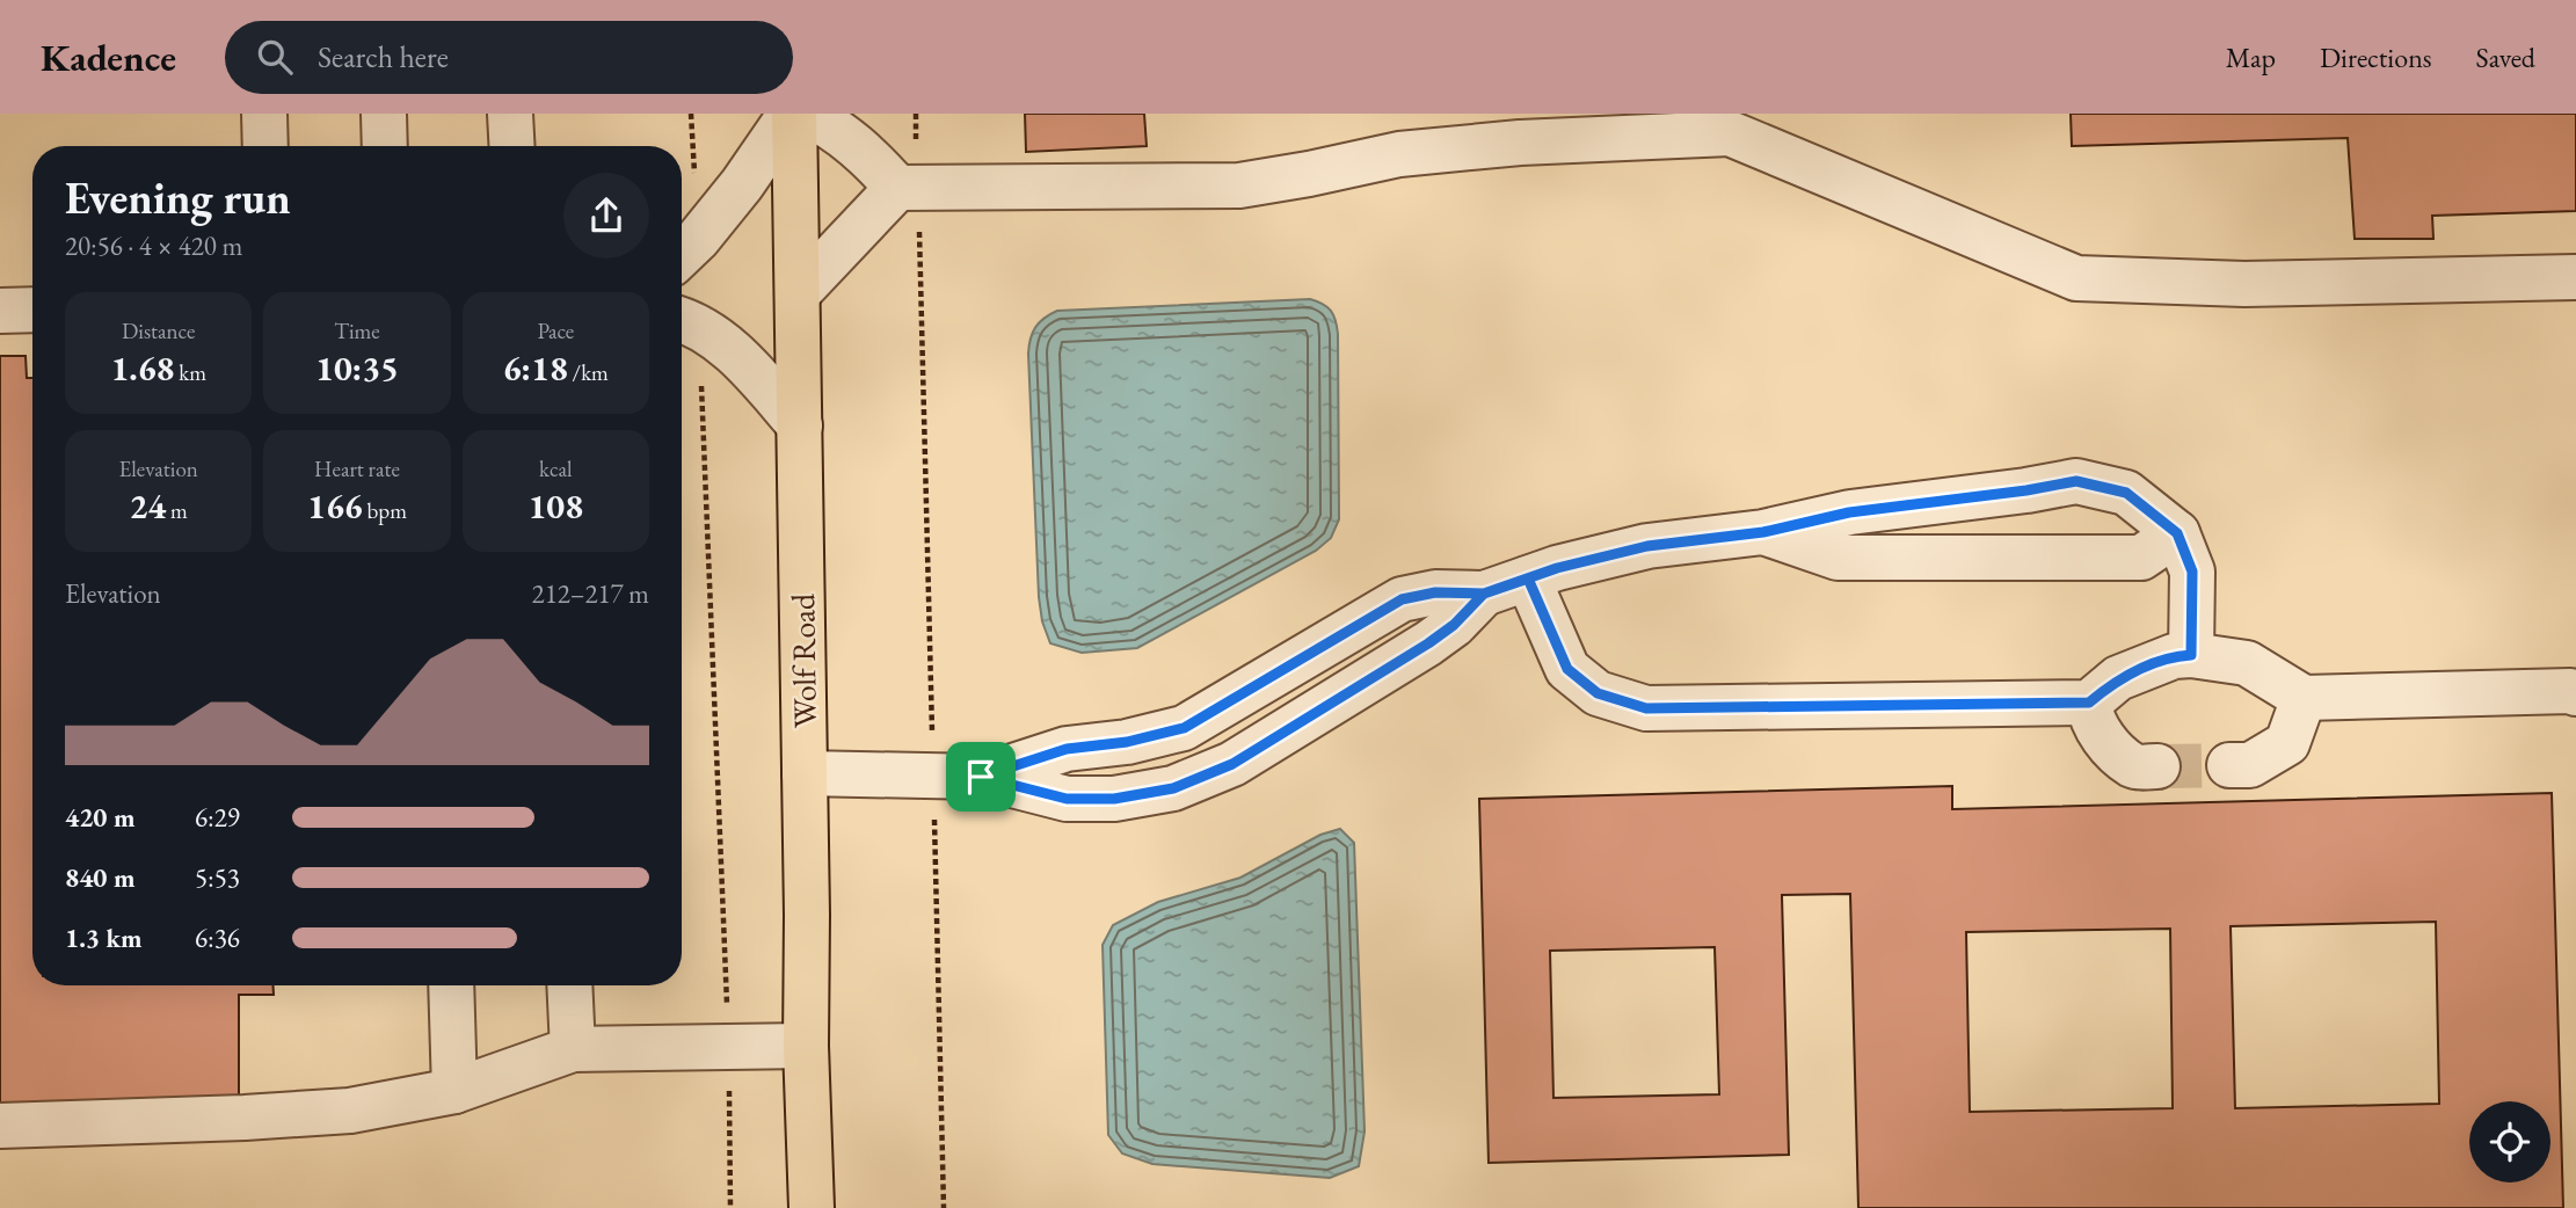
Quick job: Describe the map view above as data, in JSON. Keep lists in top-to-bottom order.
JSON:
{
  "streets": {
    "main road": ["Wolf Road"]
  },
  "page": {
    "header": "Kadence",
    "search": "Search here",
    "nav": ["Map", "Directions", "Saved"],
    "heading": ["Evening run", "20:56 · 4 × 420 m"],
    "stats": [
      ["Distance", "1.68 km"],
      ["Time", "10:35"],
      ["Pace", "6:18 /km"],
      ["Elevation", "24 m"],
      ["Heart rate", "166 bpm"],
      ["kcal", "108"]
    ],
    "chart": ["Elevation", "212–217 m"],
    "list": [
      {
        "name": "420 m",
        "note": "6:29"
      },
      {
        "name": "840 m",
        "note": "5:53"
      },
      {
        "name": "1.3 km",
        "note": "6:36"
      }
    ]
  }
}
